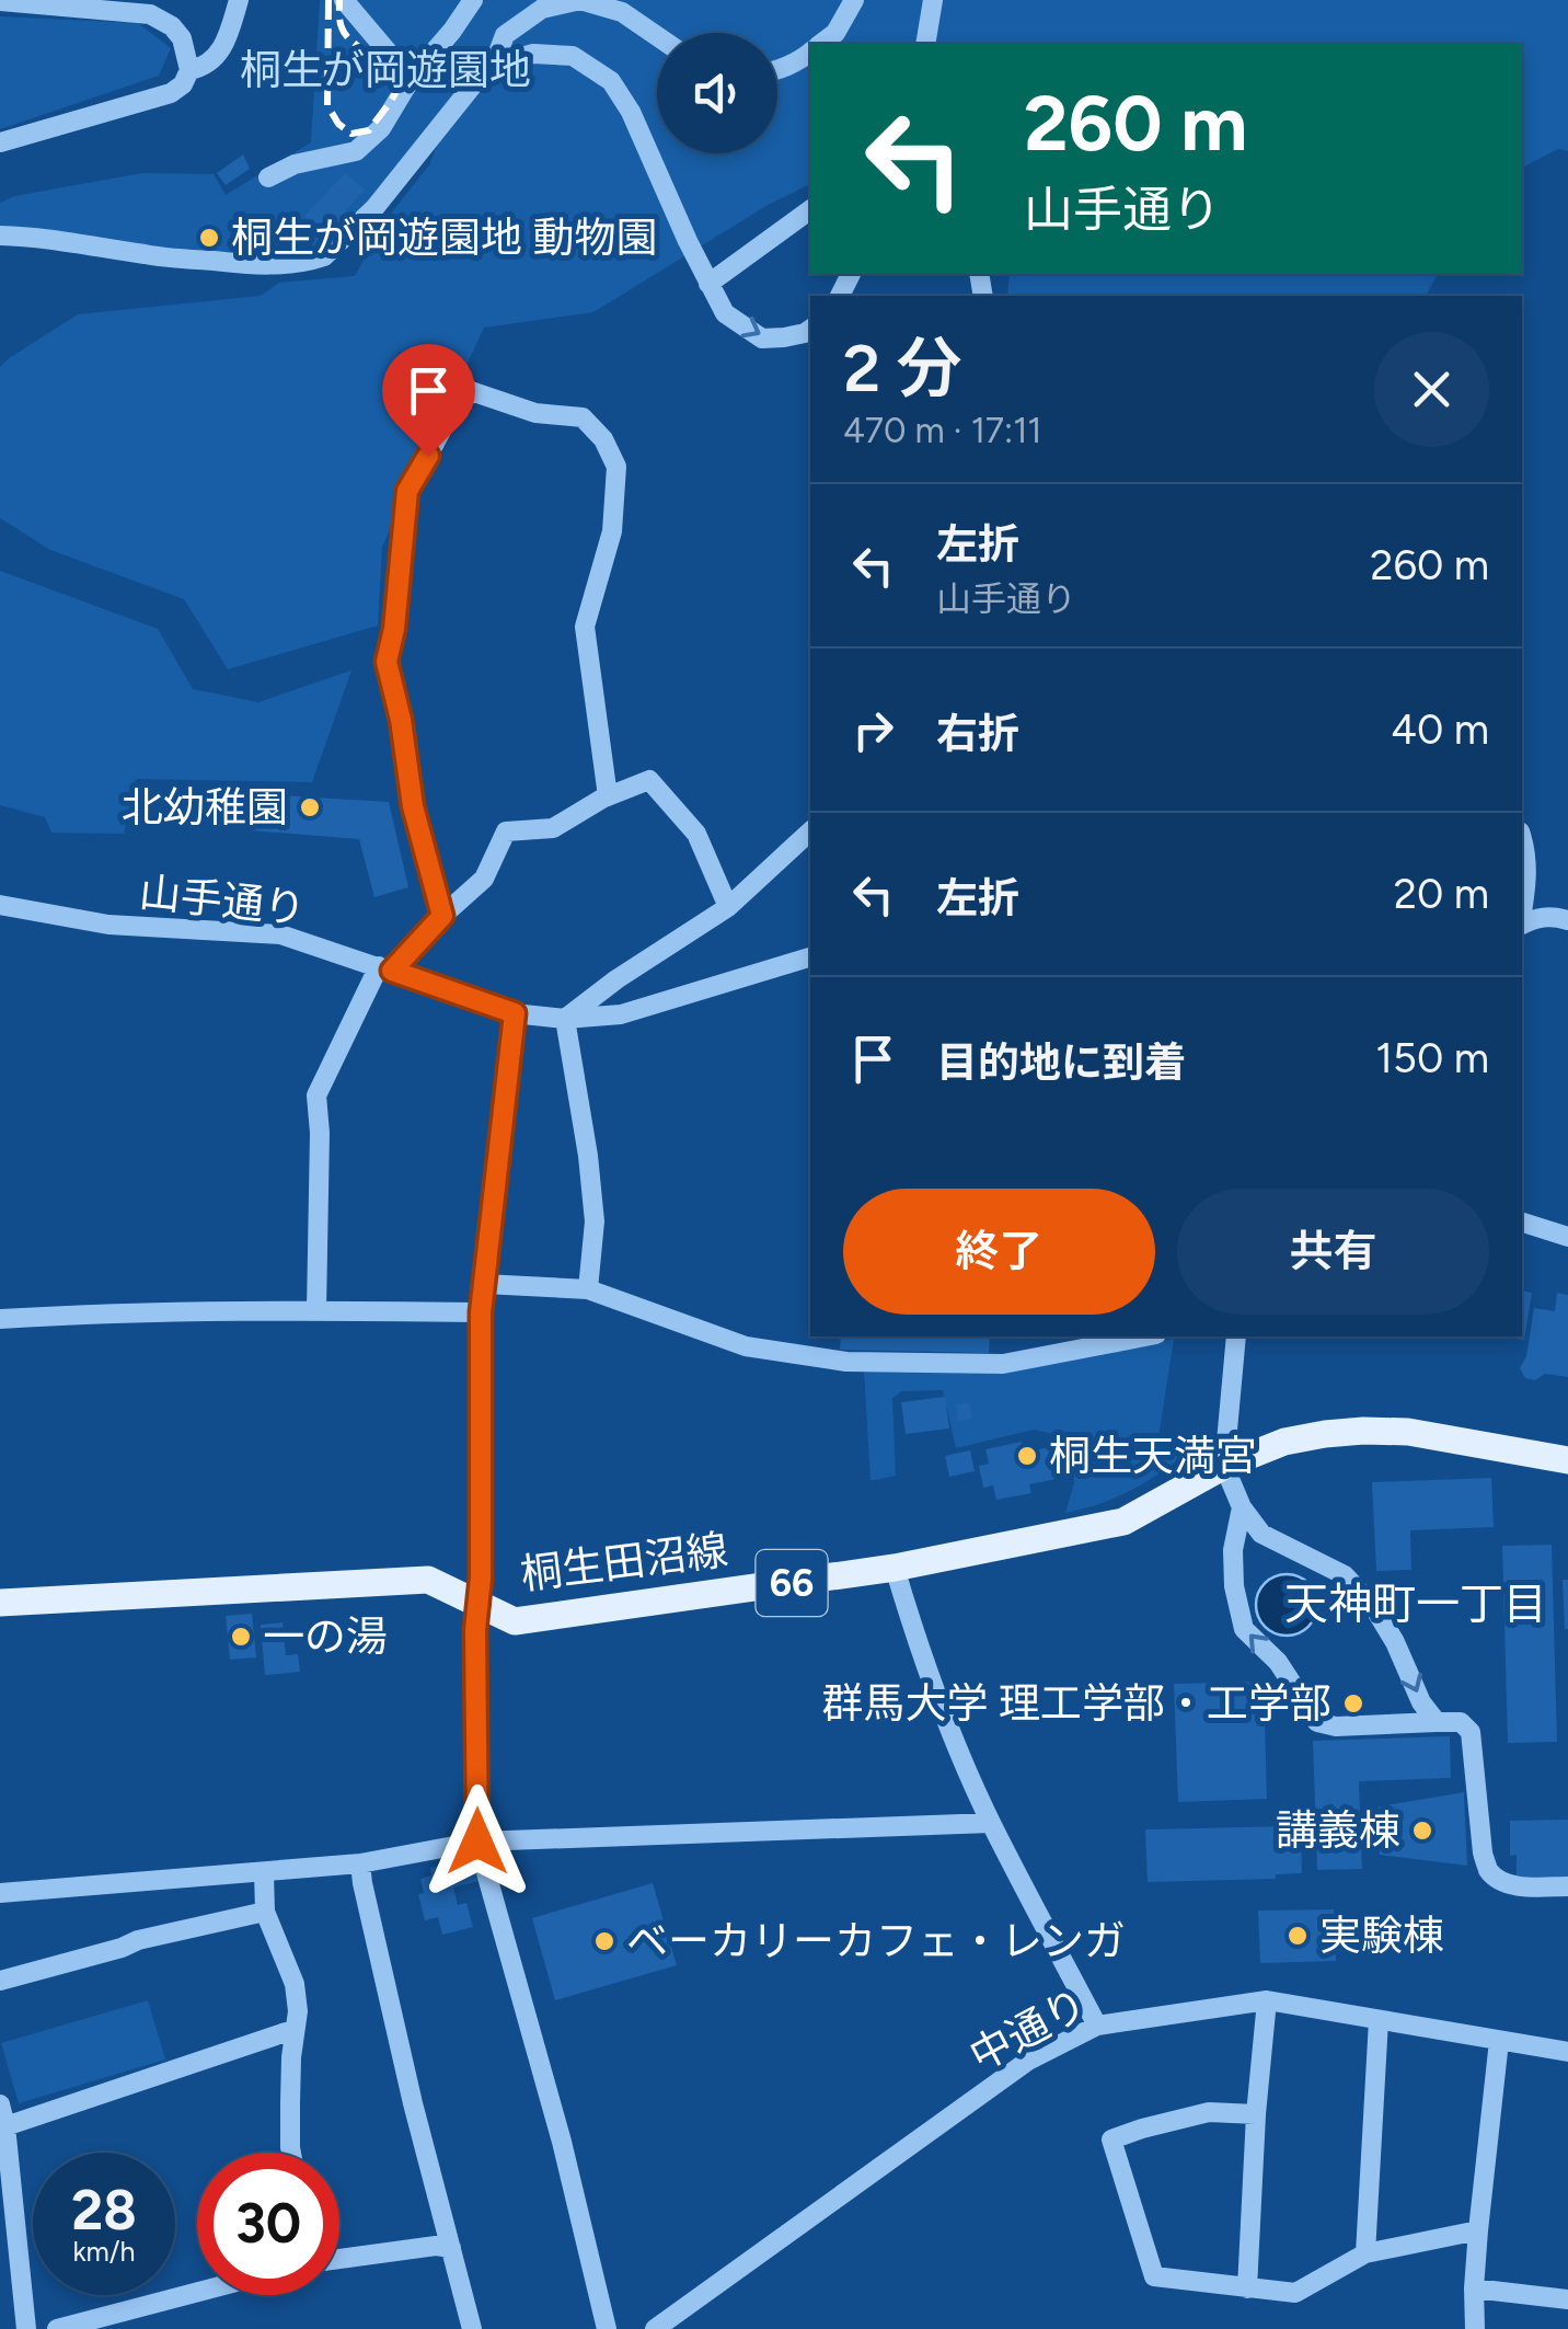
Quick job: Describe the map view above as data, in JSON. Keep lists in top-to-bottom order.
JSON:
{
  "streets": {
    "main road": ["桐生田沼線", "66"],
    "street": ["山手通り", "中通り"]
  },
  "districts": ["天神町一丁目"],
  "parks": ["桐生が岡遊園地"],
  "places": [
    "桐生が岡遊園地 動物園",
    "北幼稚園",
    "桐生天満宮",
    "一の湯",
    "群馬大学 理工学部・工学部",
    "講義棟",
    "実験棟",
    "ベーカリーカフェ・レンガ"
  ],
  "page": {
    "turn": ["260 m", "山手通り"],
    "heading": ["2 分", "470 m · 17:11"],
    "list": [
      {
        "name": "左折",
        "note": "山手通り",
        "value": "260 m"
      },
      {
        "name": "右折",
        "value": "40 m"
      },
      {
        "name": "左折",
        "value": "20 m"
      },
      {
        "name": "目的地に到着",
        "value": "150 m"
      }
    ],
    "buttons": ["終了", "共有"],
    "speed": "28 km/h",
    "limit": "30"
  }
}
